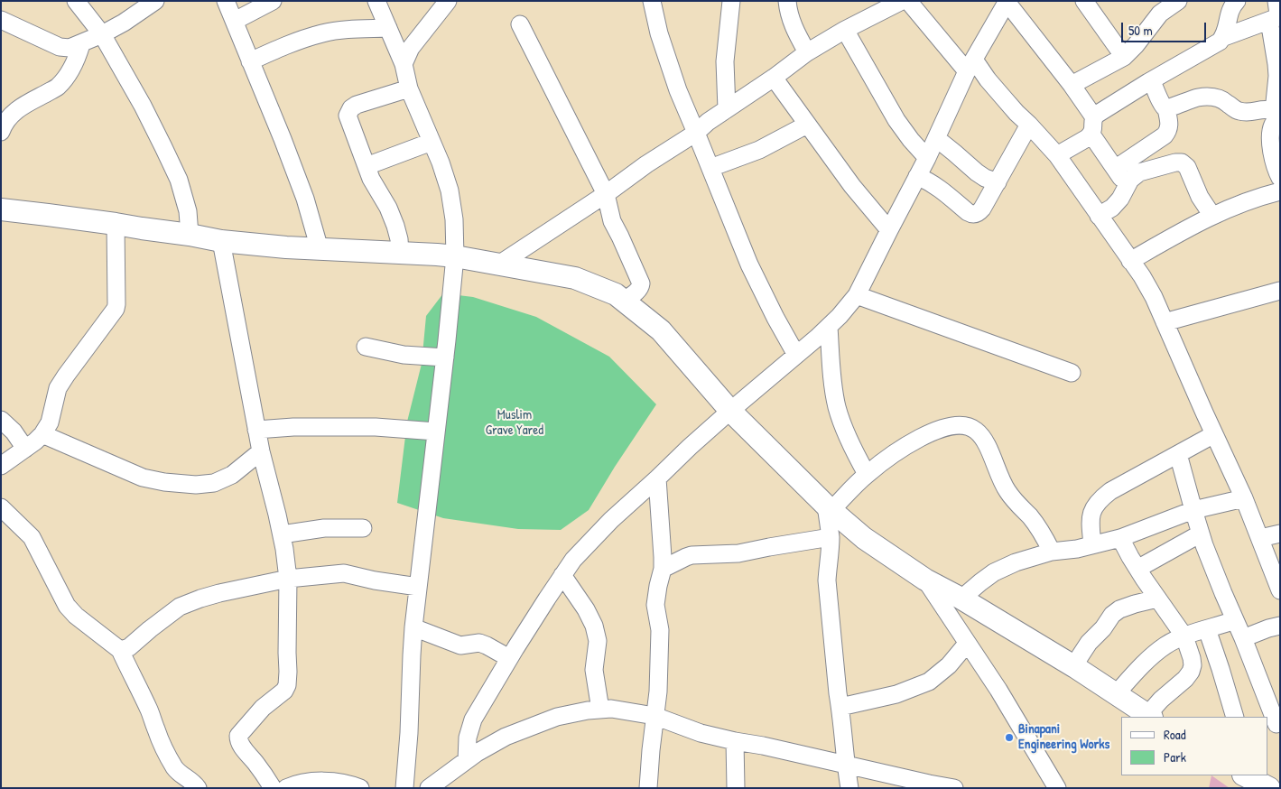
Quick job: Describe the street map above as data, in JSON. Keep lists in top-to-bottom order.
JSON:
{
  "parks": ["Muslim Grave Yared"],
  "places": ["Binapani Engineering Works"],
  "legend": ["Road", "Park"],
  "scale_bar": "50 m"
}
